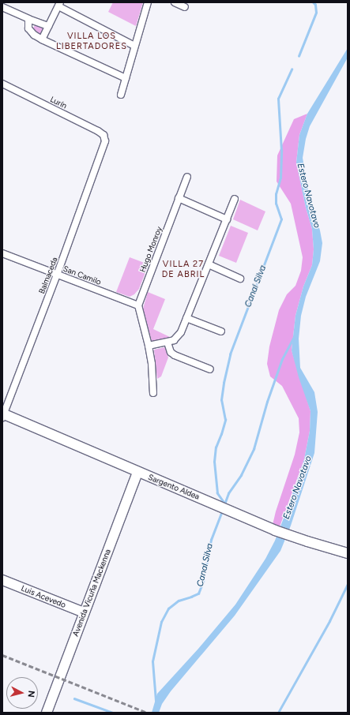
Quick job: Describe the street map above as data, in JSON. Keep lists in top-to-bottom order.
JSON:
{
  "streets": {
    "street": [
      "Lurín",
      "Hugo Monroy",
      "Balmaceda",
      "San Camilo",
      "Sargento Aldea",
      "Avenida Vicuña Mackenna",
      "Luis Acevedo"
    ]
  },
  "crossings": [
    ["Lurín", "Balmaceda"],
    ["Hugo Monroy", "San Camilo"],
    ["Balmaceda", "San Camilo"],
    ["Balmaceda", "Sargento Aldea"],
    ["Sargento Aldea", "Avenida Vicuña Mackenna"],
    ["Avenida Vicuña Mackenna", "Luis Acevedo"]
  ],
  "districts": ["VILLA LOS LIBERTADORES", "VILLA 27 DE ABRIL"],
  "water": ["Estero Navotavo", "Canal Silva"],
  "north": "right"
}
